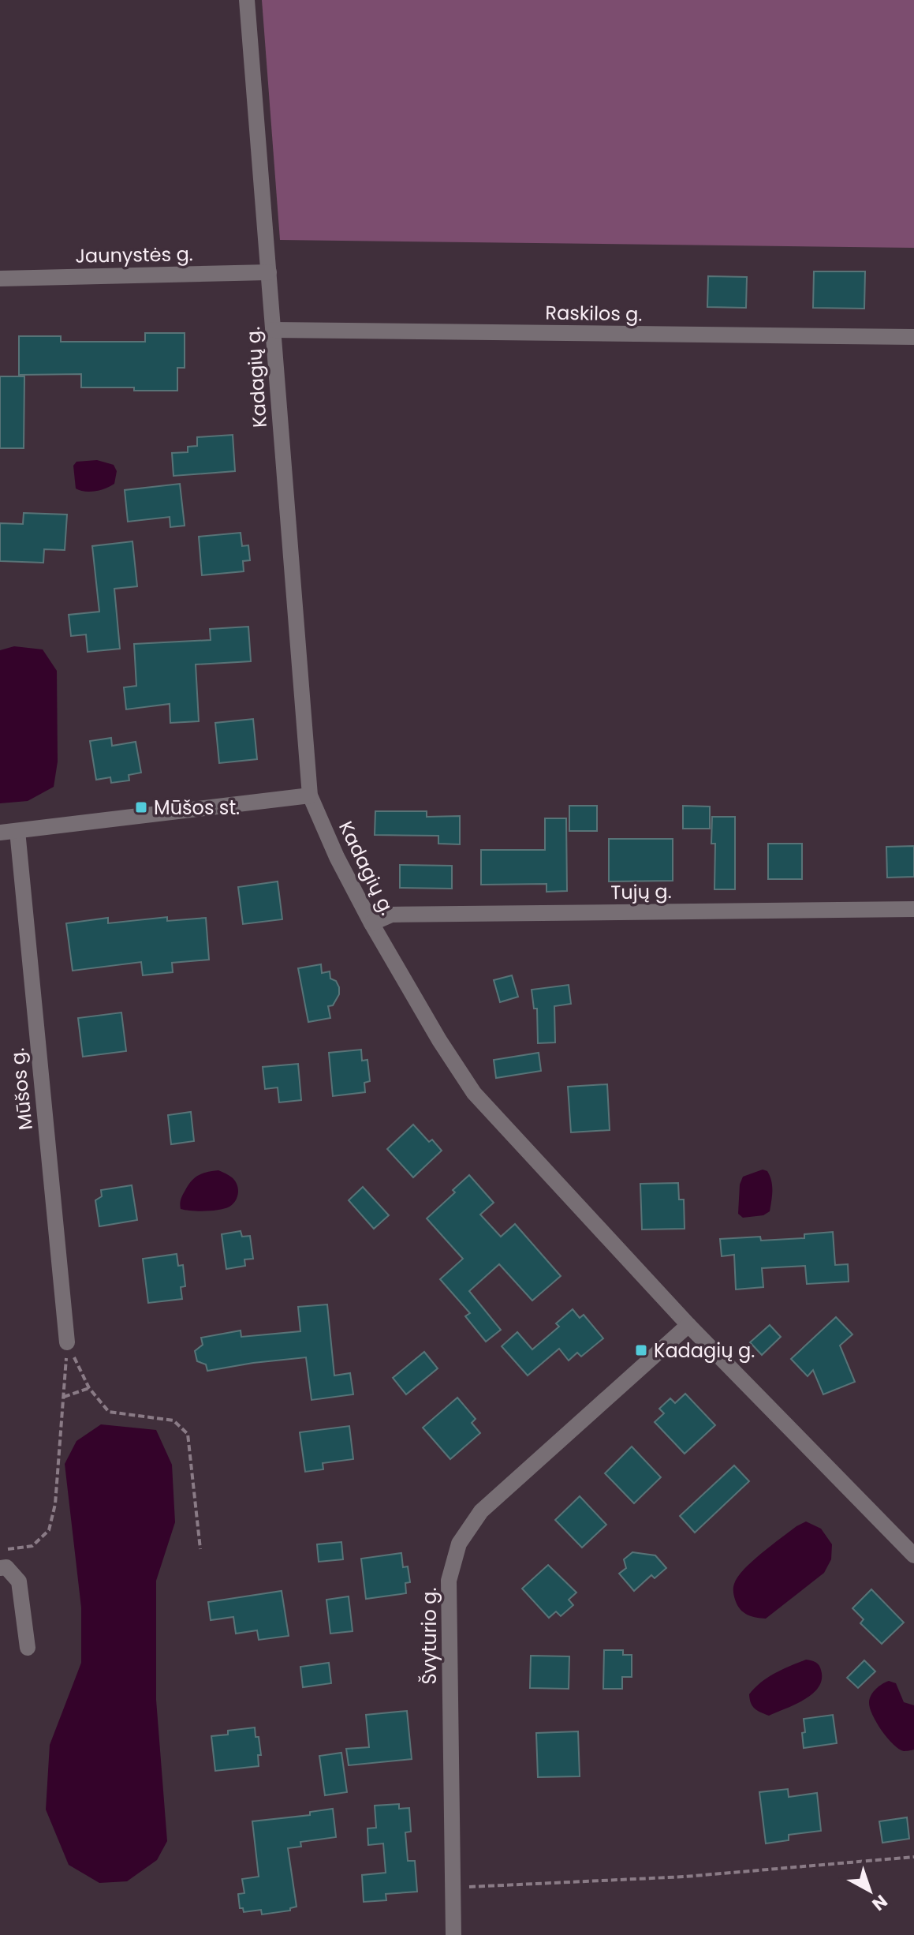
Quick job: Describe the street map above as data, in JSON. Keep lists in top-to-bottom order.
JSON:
{
  "streets": {
    "street": [
      "Jaunystės g.",
      "Raskilos g.",
      "Kadagių g.",
      "Tujų g.",
      "Mūšos g.",
      "Švyturio g."
    ]
  },
  "crossings": [
    ["Jaunystės g.", "Kadagių g."],
    ["Raskilos g.", "Kadagių g."],
    ["Kadagių g.", "Tujų g."],
    ["Kadagių g.", "Švyturio g."]
  ],
  "places": {
    "transit": ["Mūšos st.", "Kadagių g."]
  },
  "north": "bottom right"
}
